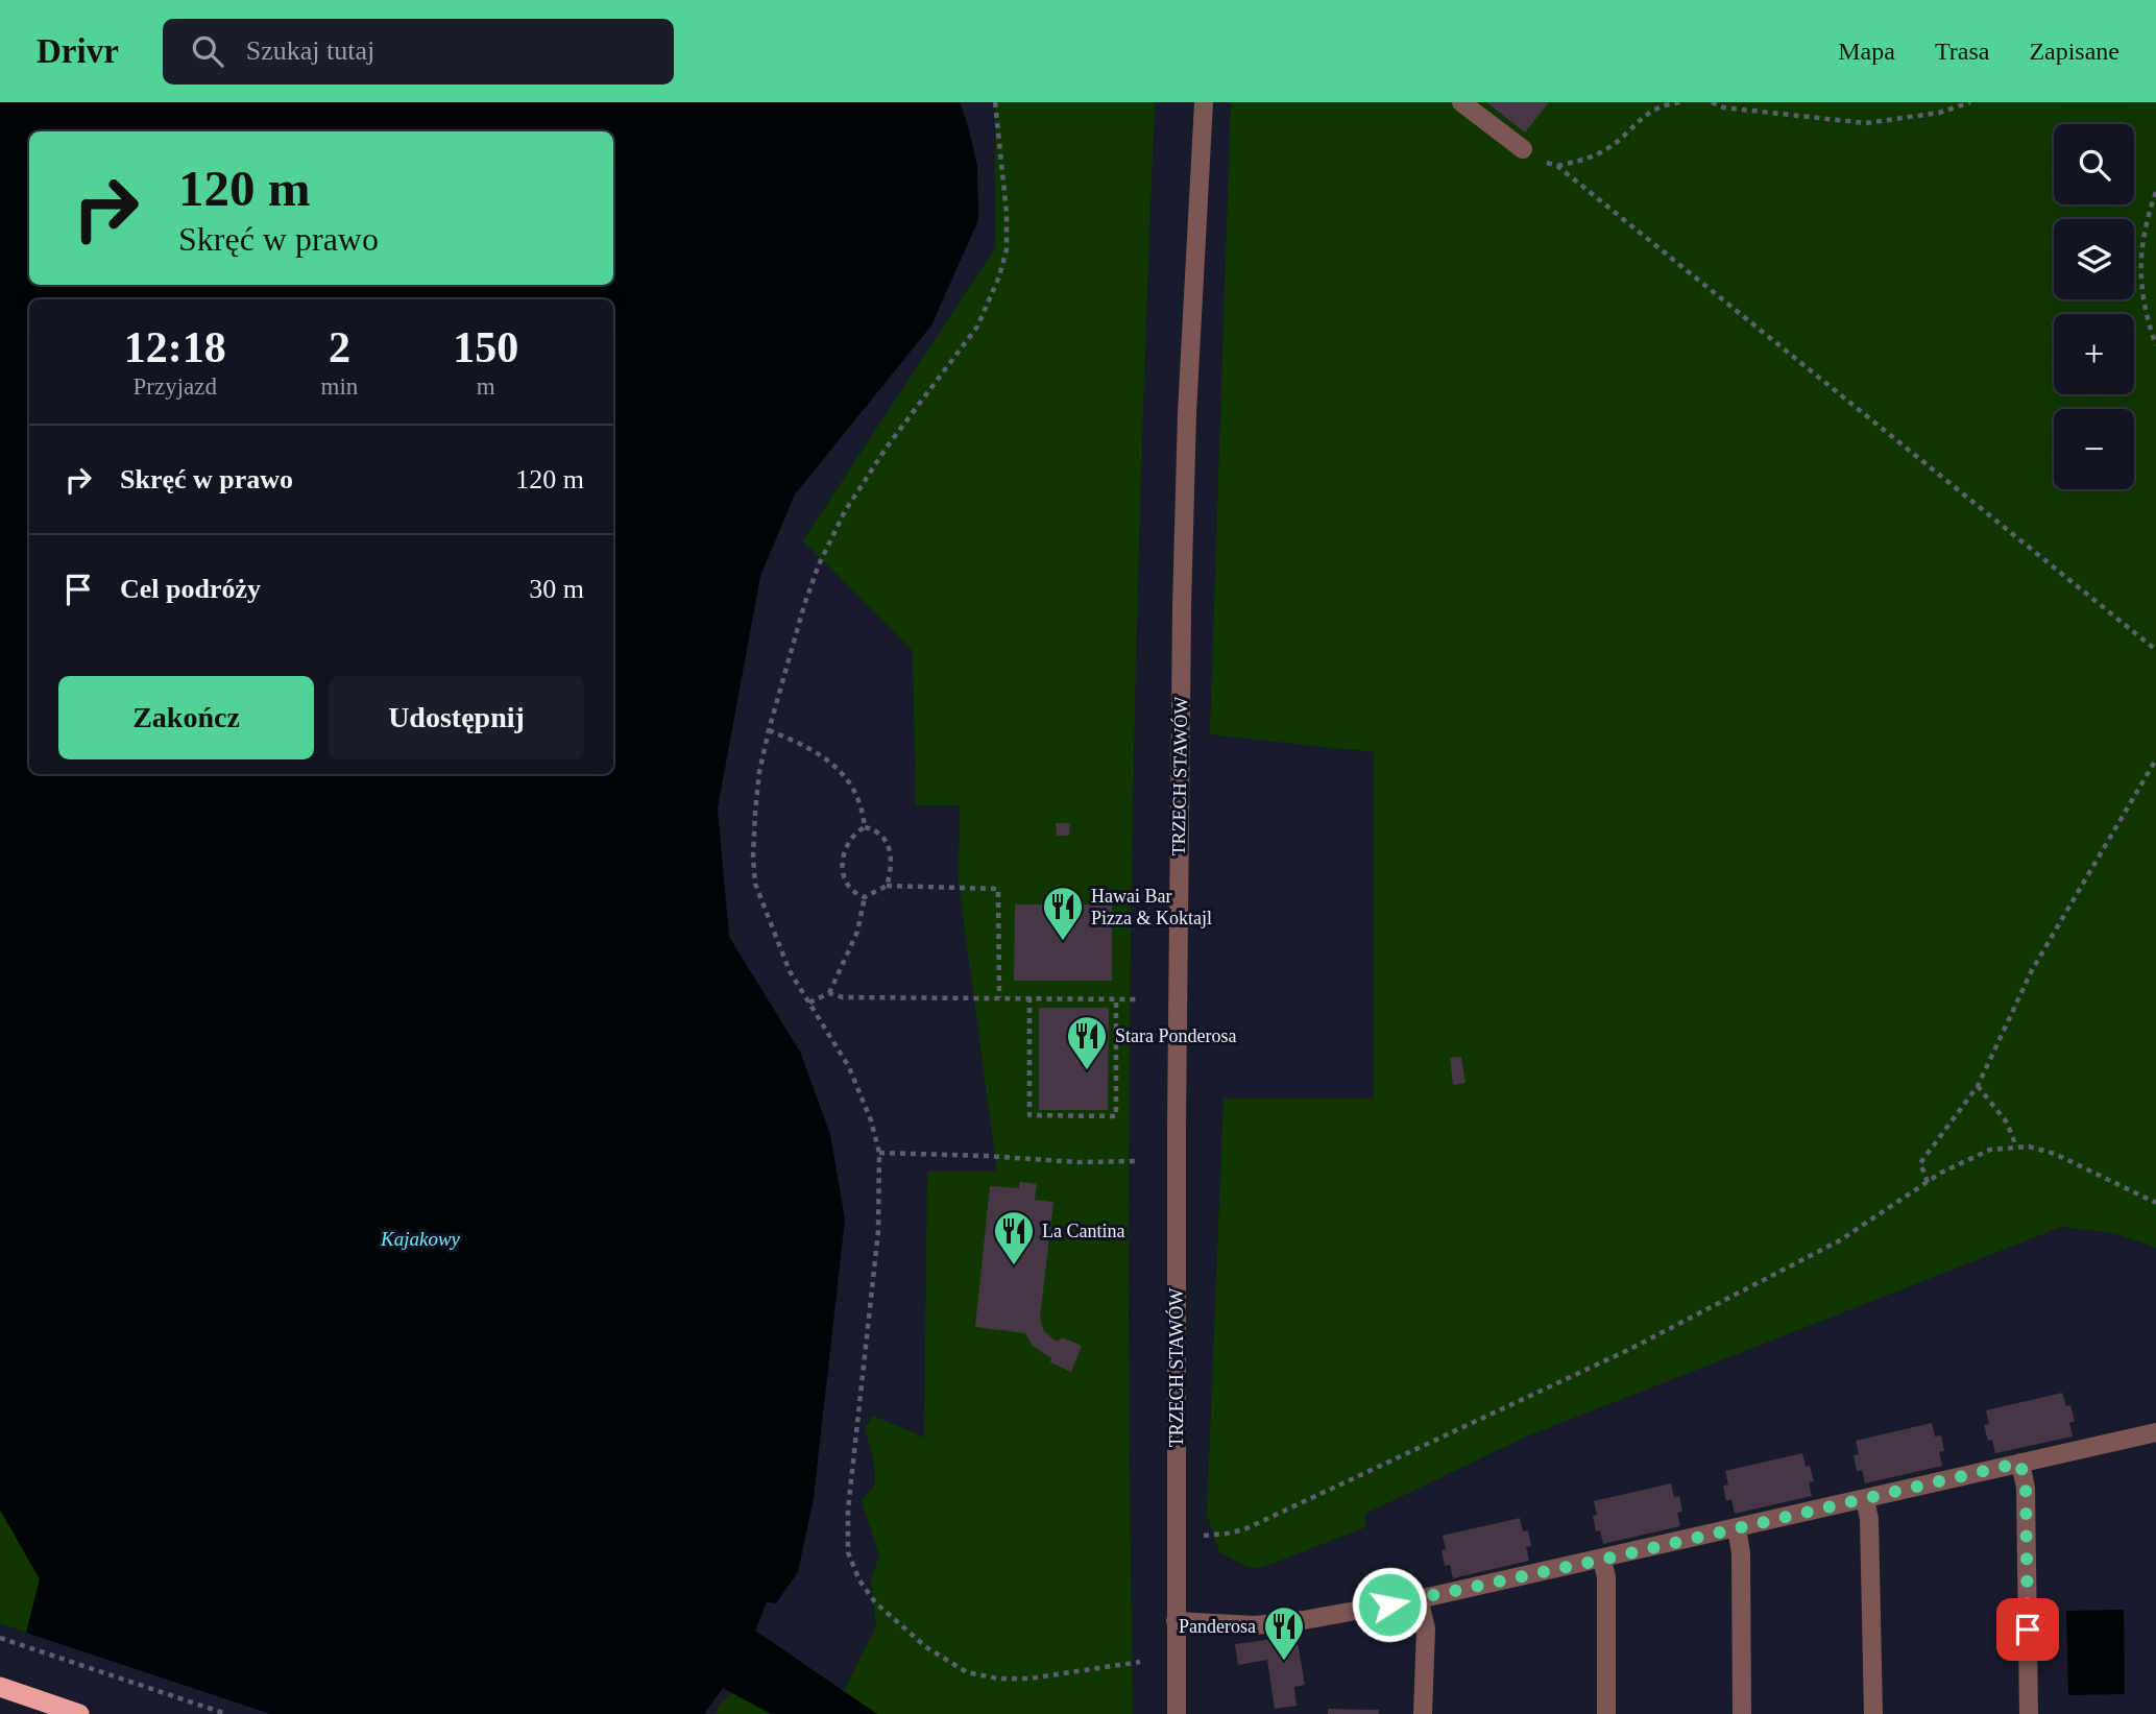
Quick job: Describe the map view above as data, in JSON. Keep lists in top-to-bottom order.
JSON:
{
  "streets": {
    "street": ["TRZECH STAWÓW"]
  },
  "water": ["Kajakowy"],
  "places": {
    "restaurant": [
      "Hawai Bar Pizza & Koktajl",
      "Stara Ponderosa",
      "La Cantina",
      "Panderosa"
    ]
  },
  "page": {
    "header": "Drivr",
    "search": "Szukaj tutaj",
    "nav": ["Mapa", "Trasa", "Zapisane"],
    "map_buttons": ["+", "−"],
    "turn": ["120 m", "Skręć w prawo"],
    "eta": [
      "12:18",
      "Przyjazd",
      "2",
      "min",
      "150",
      "m"
    ],
    "list": [
      {
        "name": "Skręć w prawo",
        "value": "120 m"
      },
      {
        "name": "Cel podróży",
        "value": "30 m"
      }
    ],
    "buttons": ["Zakończ", "Udostępnij"]
  }
}
